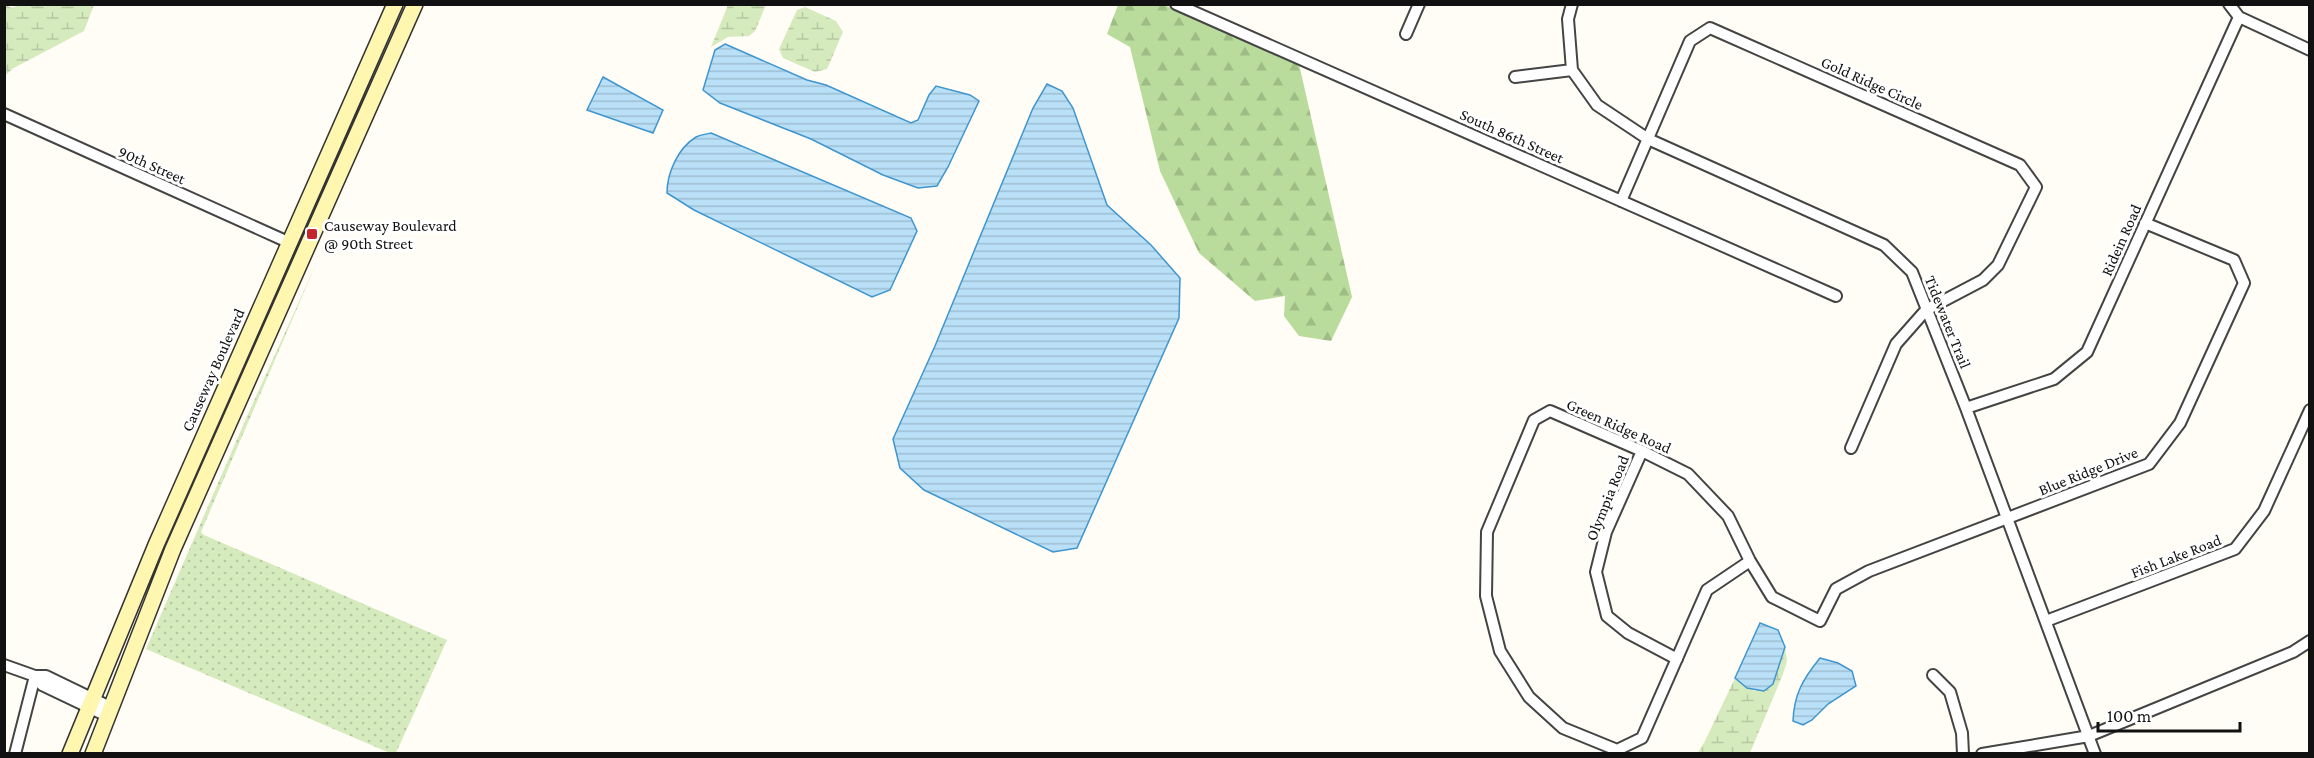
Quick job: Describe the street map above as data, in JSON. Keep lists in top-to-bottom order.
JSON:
{
  "streets": {
    "main road": ["Causeway Boulevard"],
    "street": [
      "Gold Ridge Circle",
      "South 86th Street",
      "90th Street",
      "Ridein Road",
      "Tidewater Trail",
      "Green Ridge Road",
      "Blue Ridge Drive",
      "Olympia Road",
      "Fish Lake Road"
    ]
  },
  "crossings": [
    ["Gold Ridge Circle", "South 86th Street"],
    ["Gold Ridge Circle", "Tidewater Trail"],
    ["90th Street", "Causeway Boulevard"],
    ["Ridein Road", "Tidewater Trail"],
    ["Ridein Road", "Blue Ridge Drive"],
    ["Tidewater Trail", "Blue Ridge Drive"],
    ["Tidewater Trail", "Fish Lake Road"],
    ["Green Ridge Road", "Blue Ridge Drive"],
    ["Green Ridge Road", "Olympia Road"]
  ],
  "places": {
    "transit": ["Causeway Boulevard @ 90th Street"]
  },
  "scale_bar": "100 m"
}
